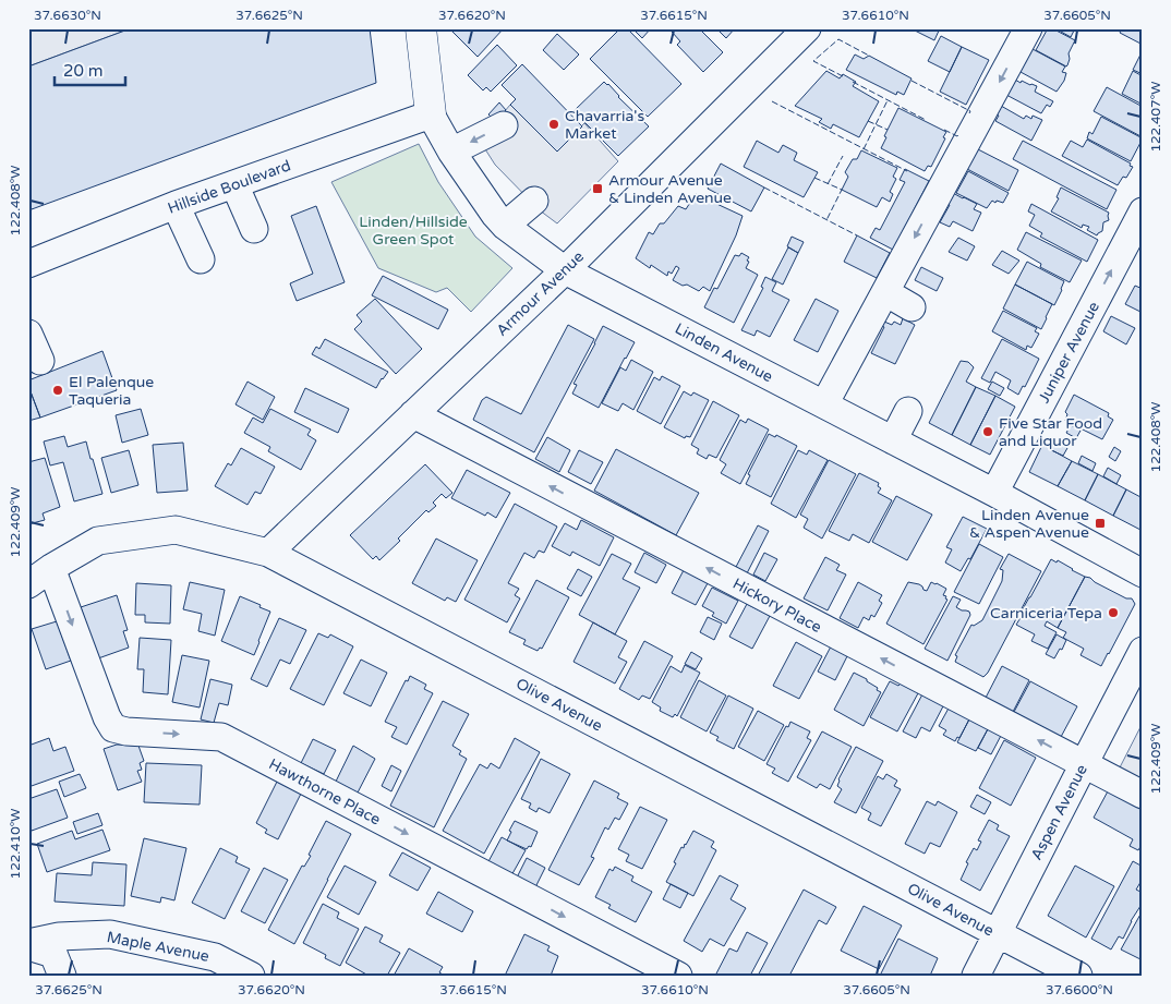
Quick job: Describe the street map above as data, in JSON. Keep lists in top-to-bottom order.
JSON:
{
  "streets": {
    "main road": ["Linden Avenue"],
    "street": [
      "Hillside Boulevard",
      "Armour Avenue",
      "Juniper Avenue",
      "Hickory Place",
      "Olive Avenue",
      "Hawthorne Place",
      "Aspen Avenue",
      "Maple Avenue"
    ]
  },
  "crossings": [
    ["Hillside Boulevard", "Linden Avenue"],
    ["Armour Avenue", "Linden Avenue"],
    ["Armour Avenue", "Hickory Place"],
    ["Armour Avenue", "Olive Avenue"],
    ["Linden Avenue", "Juniper Avenue"],
    ["Hickory Place", "Aspen Avenue"],
    ["Olive Avenue", "Hawthorne Place"],
    ["Olive Avenue", "Aspen Avenue"]
  ],
  "one_way": ["Hickory Place", "Hawthorne Place"],
  "parks": ["Linden/Hillside Green Spot"],
  "places": {
    "other": [
      "Chavarria's Market",
      "El Palenque Taqueria",
      "Five Star Food and Liquor",
      "Carniceria Tepa"
    ],
    "transit": ["Armour Avenue & Linden Avenue", "Linden Avenue & Aspen Avenue"]
  },
  "scale_bar": "20 m",
  "coordinates": [
    "37.6630°N",
    "37.6625°N",
    "37.6620°N",
    "37.6615°N",
    "37.6610°N",
    "37.6605°N",
    "122.407°W",
    "122.408°W",
    "122.409°W",
    "122.410°W",
    "37.6600°N"
  ]
}
